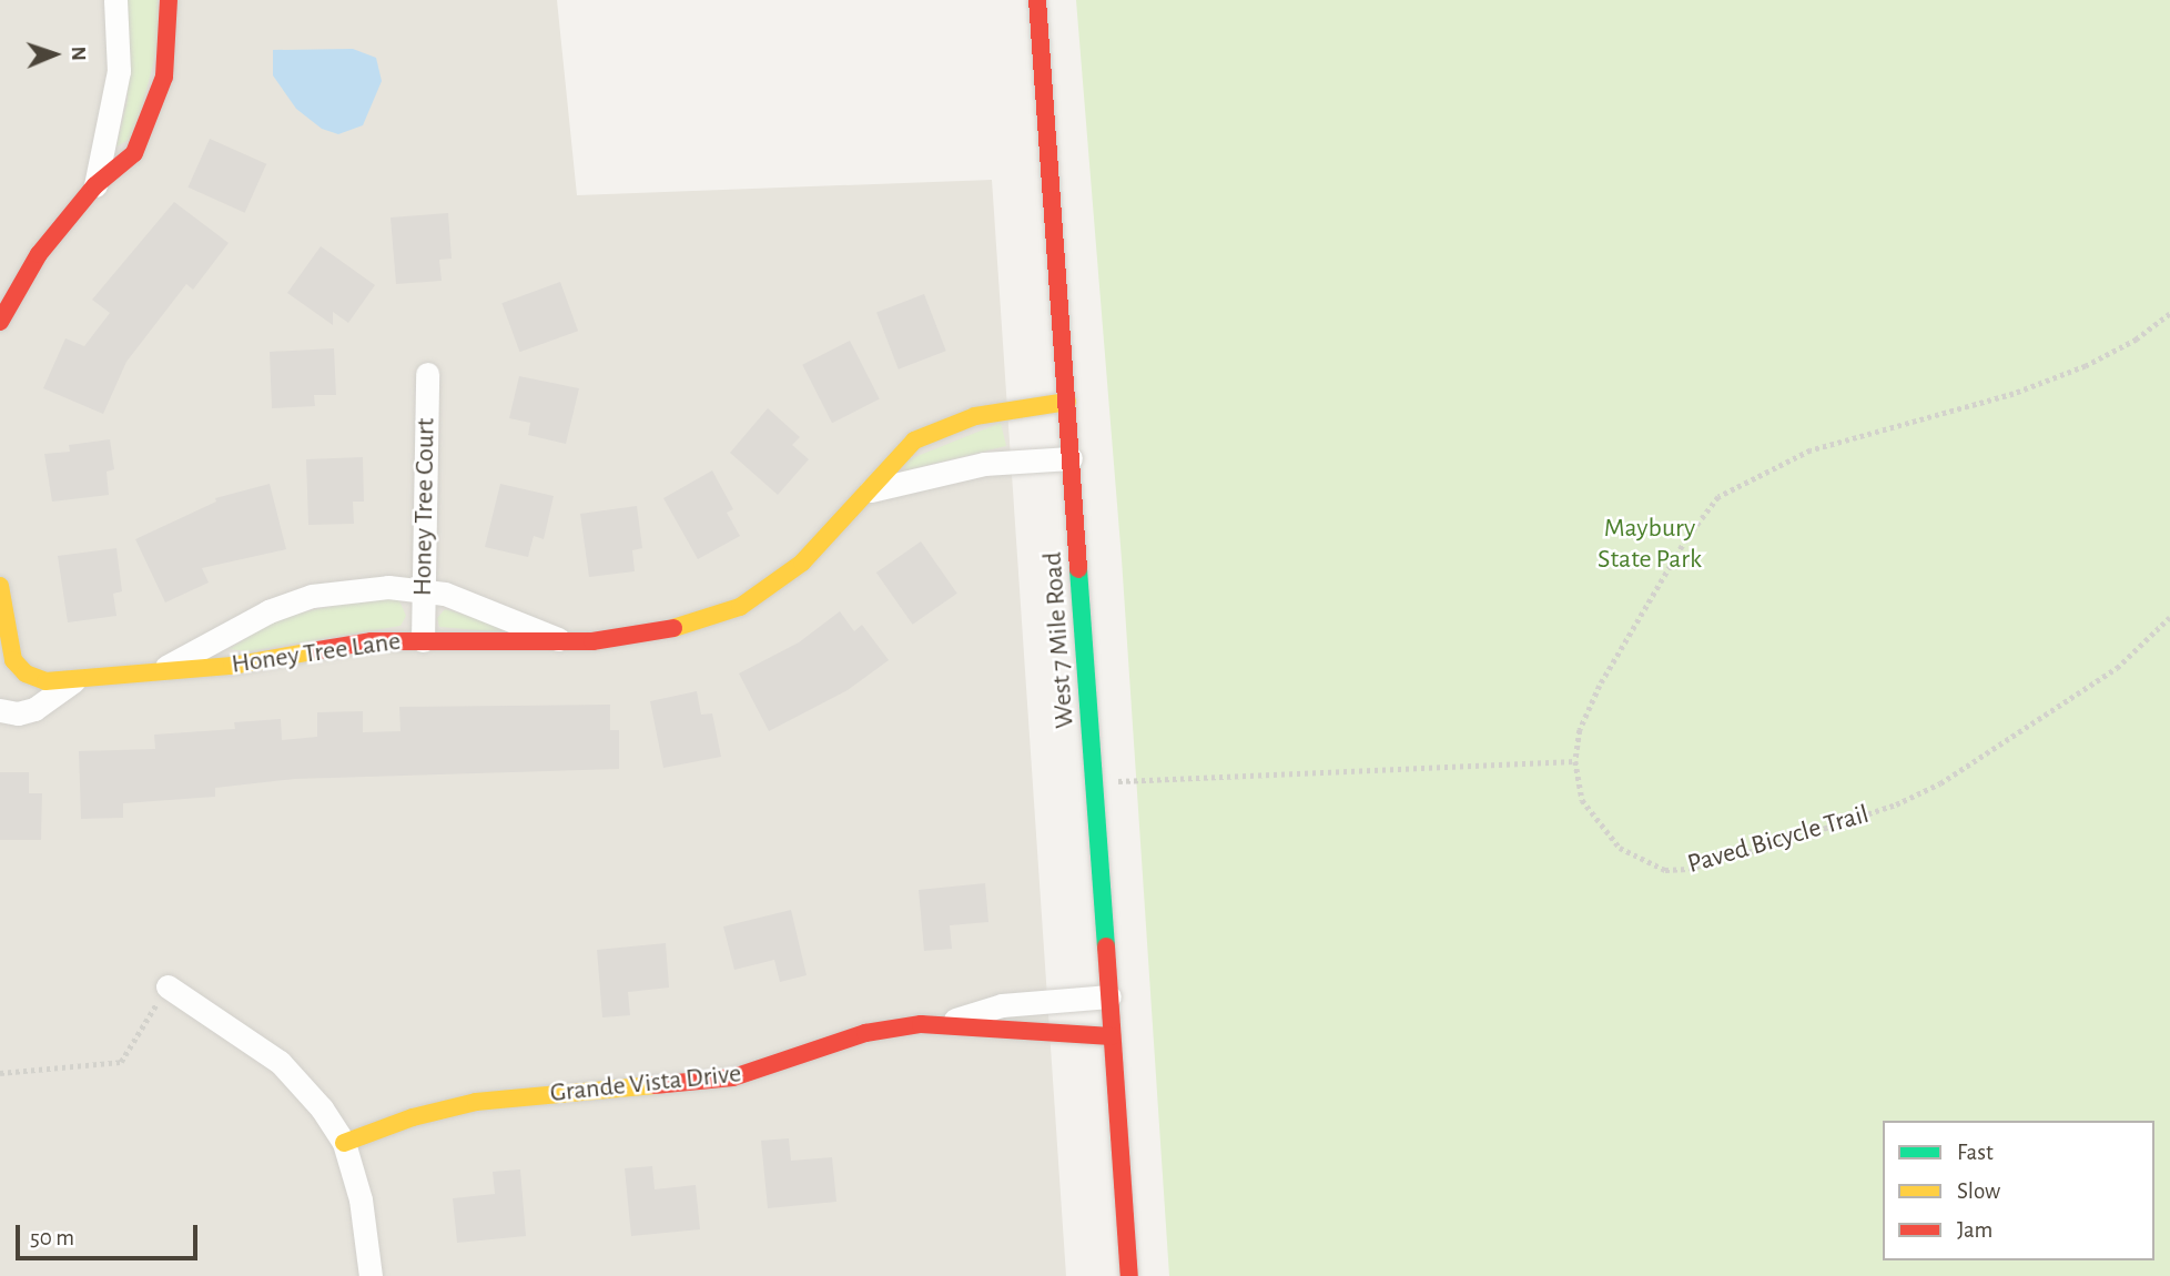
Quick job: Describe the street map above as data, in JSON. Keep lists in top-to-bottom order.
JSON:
{
  "streets": {
    "street": [
      "Honey Tree Court",
      "West 7 Mile Road",
      "Honey Tree Lane",
      "Grande Vista Drive"
    ],
    "path": ["Paved Bicycle Trail"]
  },
  "crossings": [
    ["Honey Tree Court", "Honey Tree Lane"],
    ["West 7 Mile Road", "Honey Tree Lane"],
    ["West 7 Mile Road", "Grande Vista Drive"]
  ],
  "parks": ["Maybury State Park"],
  "legend": ["Fast", "Slow", "Jam"],
  "scale_bar": "50 m",
  "north": "right"
}
